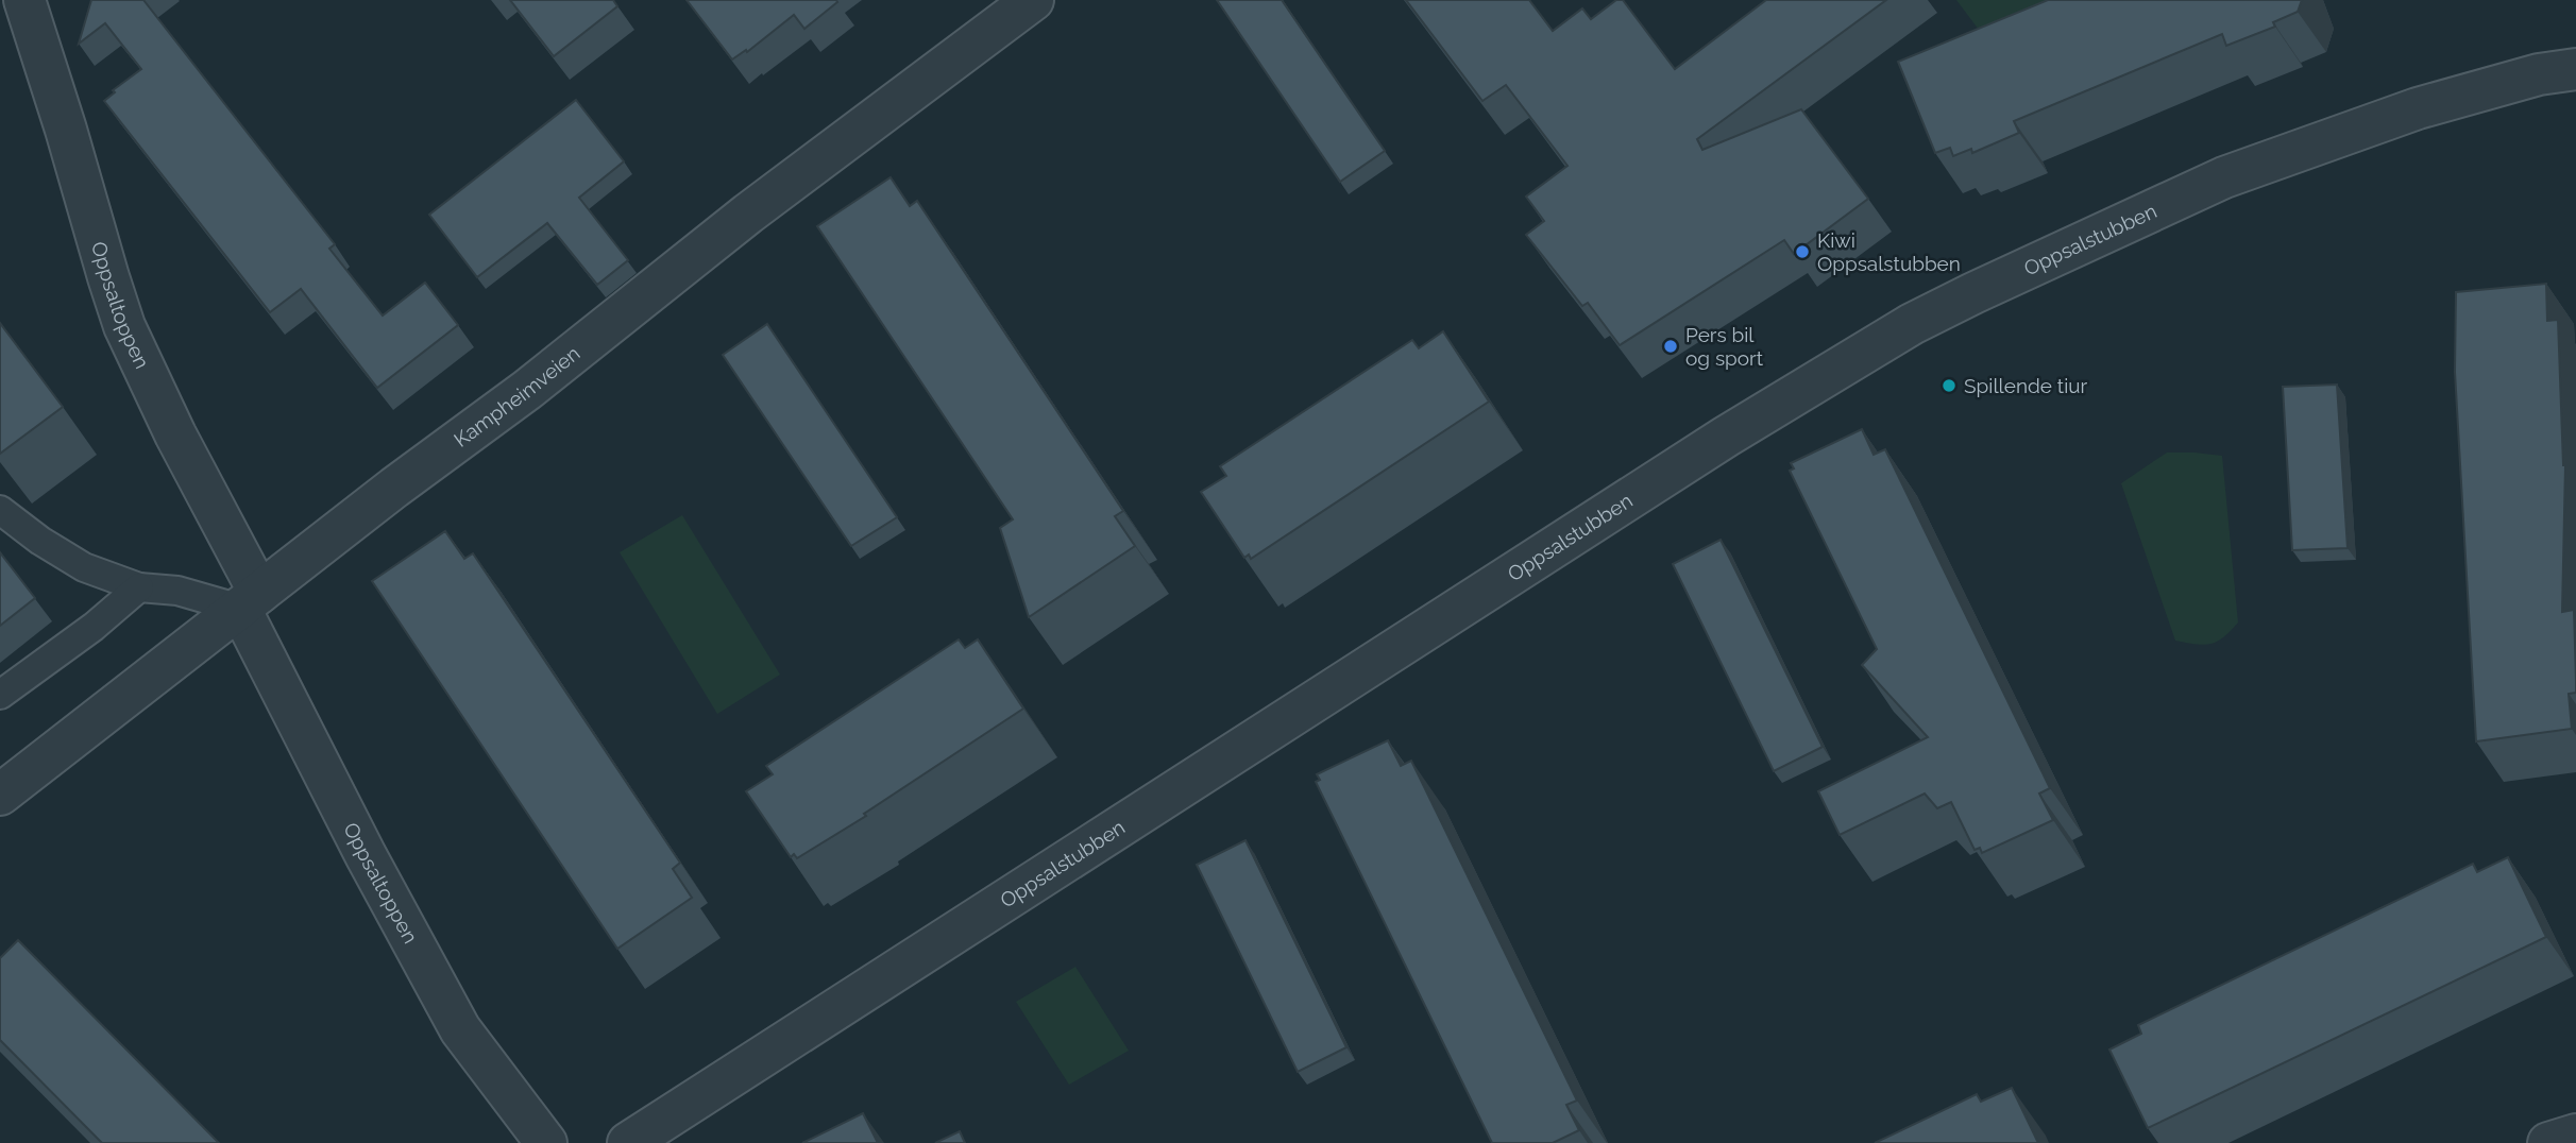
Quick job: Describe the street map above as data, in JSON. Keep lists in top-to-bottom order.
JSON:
{
  "streets": {
    "street": ["Oppsalstubben", "Oppsaltoppen", "Kampheimveien"]
  },
  "crossings": [
    ["Oppsaltoppen", "Kampheimveien"]
  ],
  "places": ["Kiwi Oppsalstubben", "Pers bil og sport", "Spillende tiur"]
}
